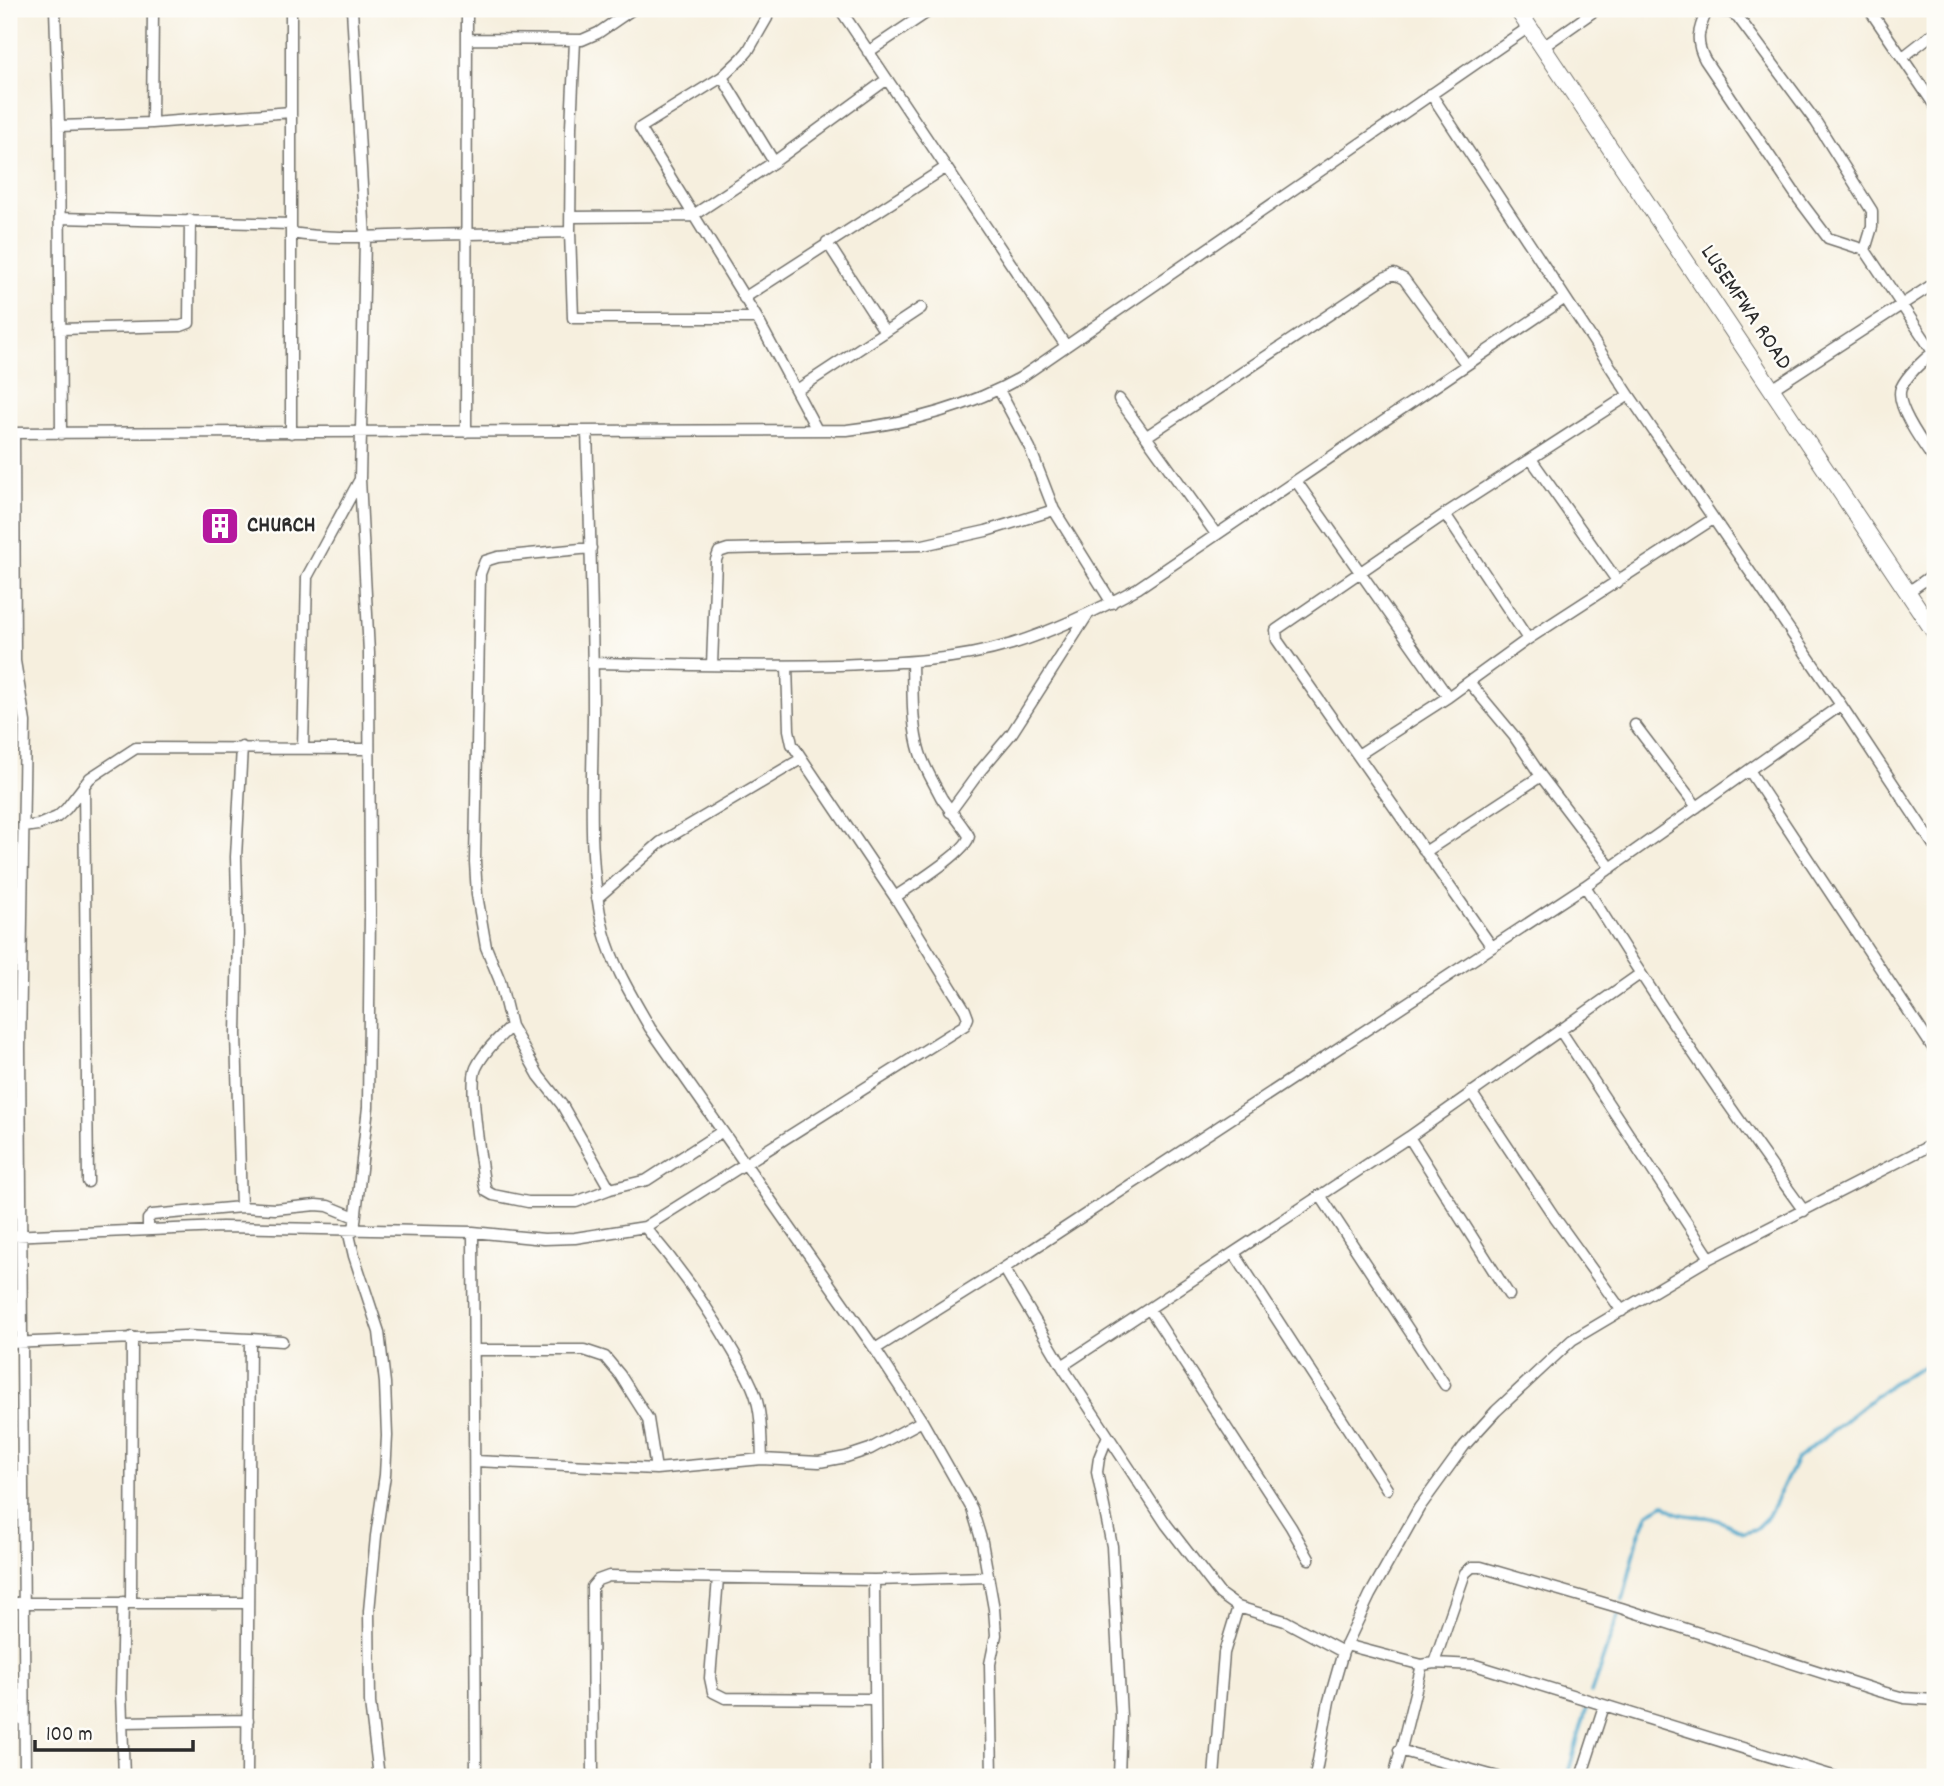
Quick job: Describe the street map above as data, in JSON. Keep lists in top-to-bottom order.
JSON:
{
  "streets": {
    "street": ["LUSEMFWA ROAD"]
  },
  "places": {
    "building": ["CHURCH"]
  },
  "scale_bar": "100 m"
}
